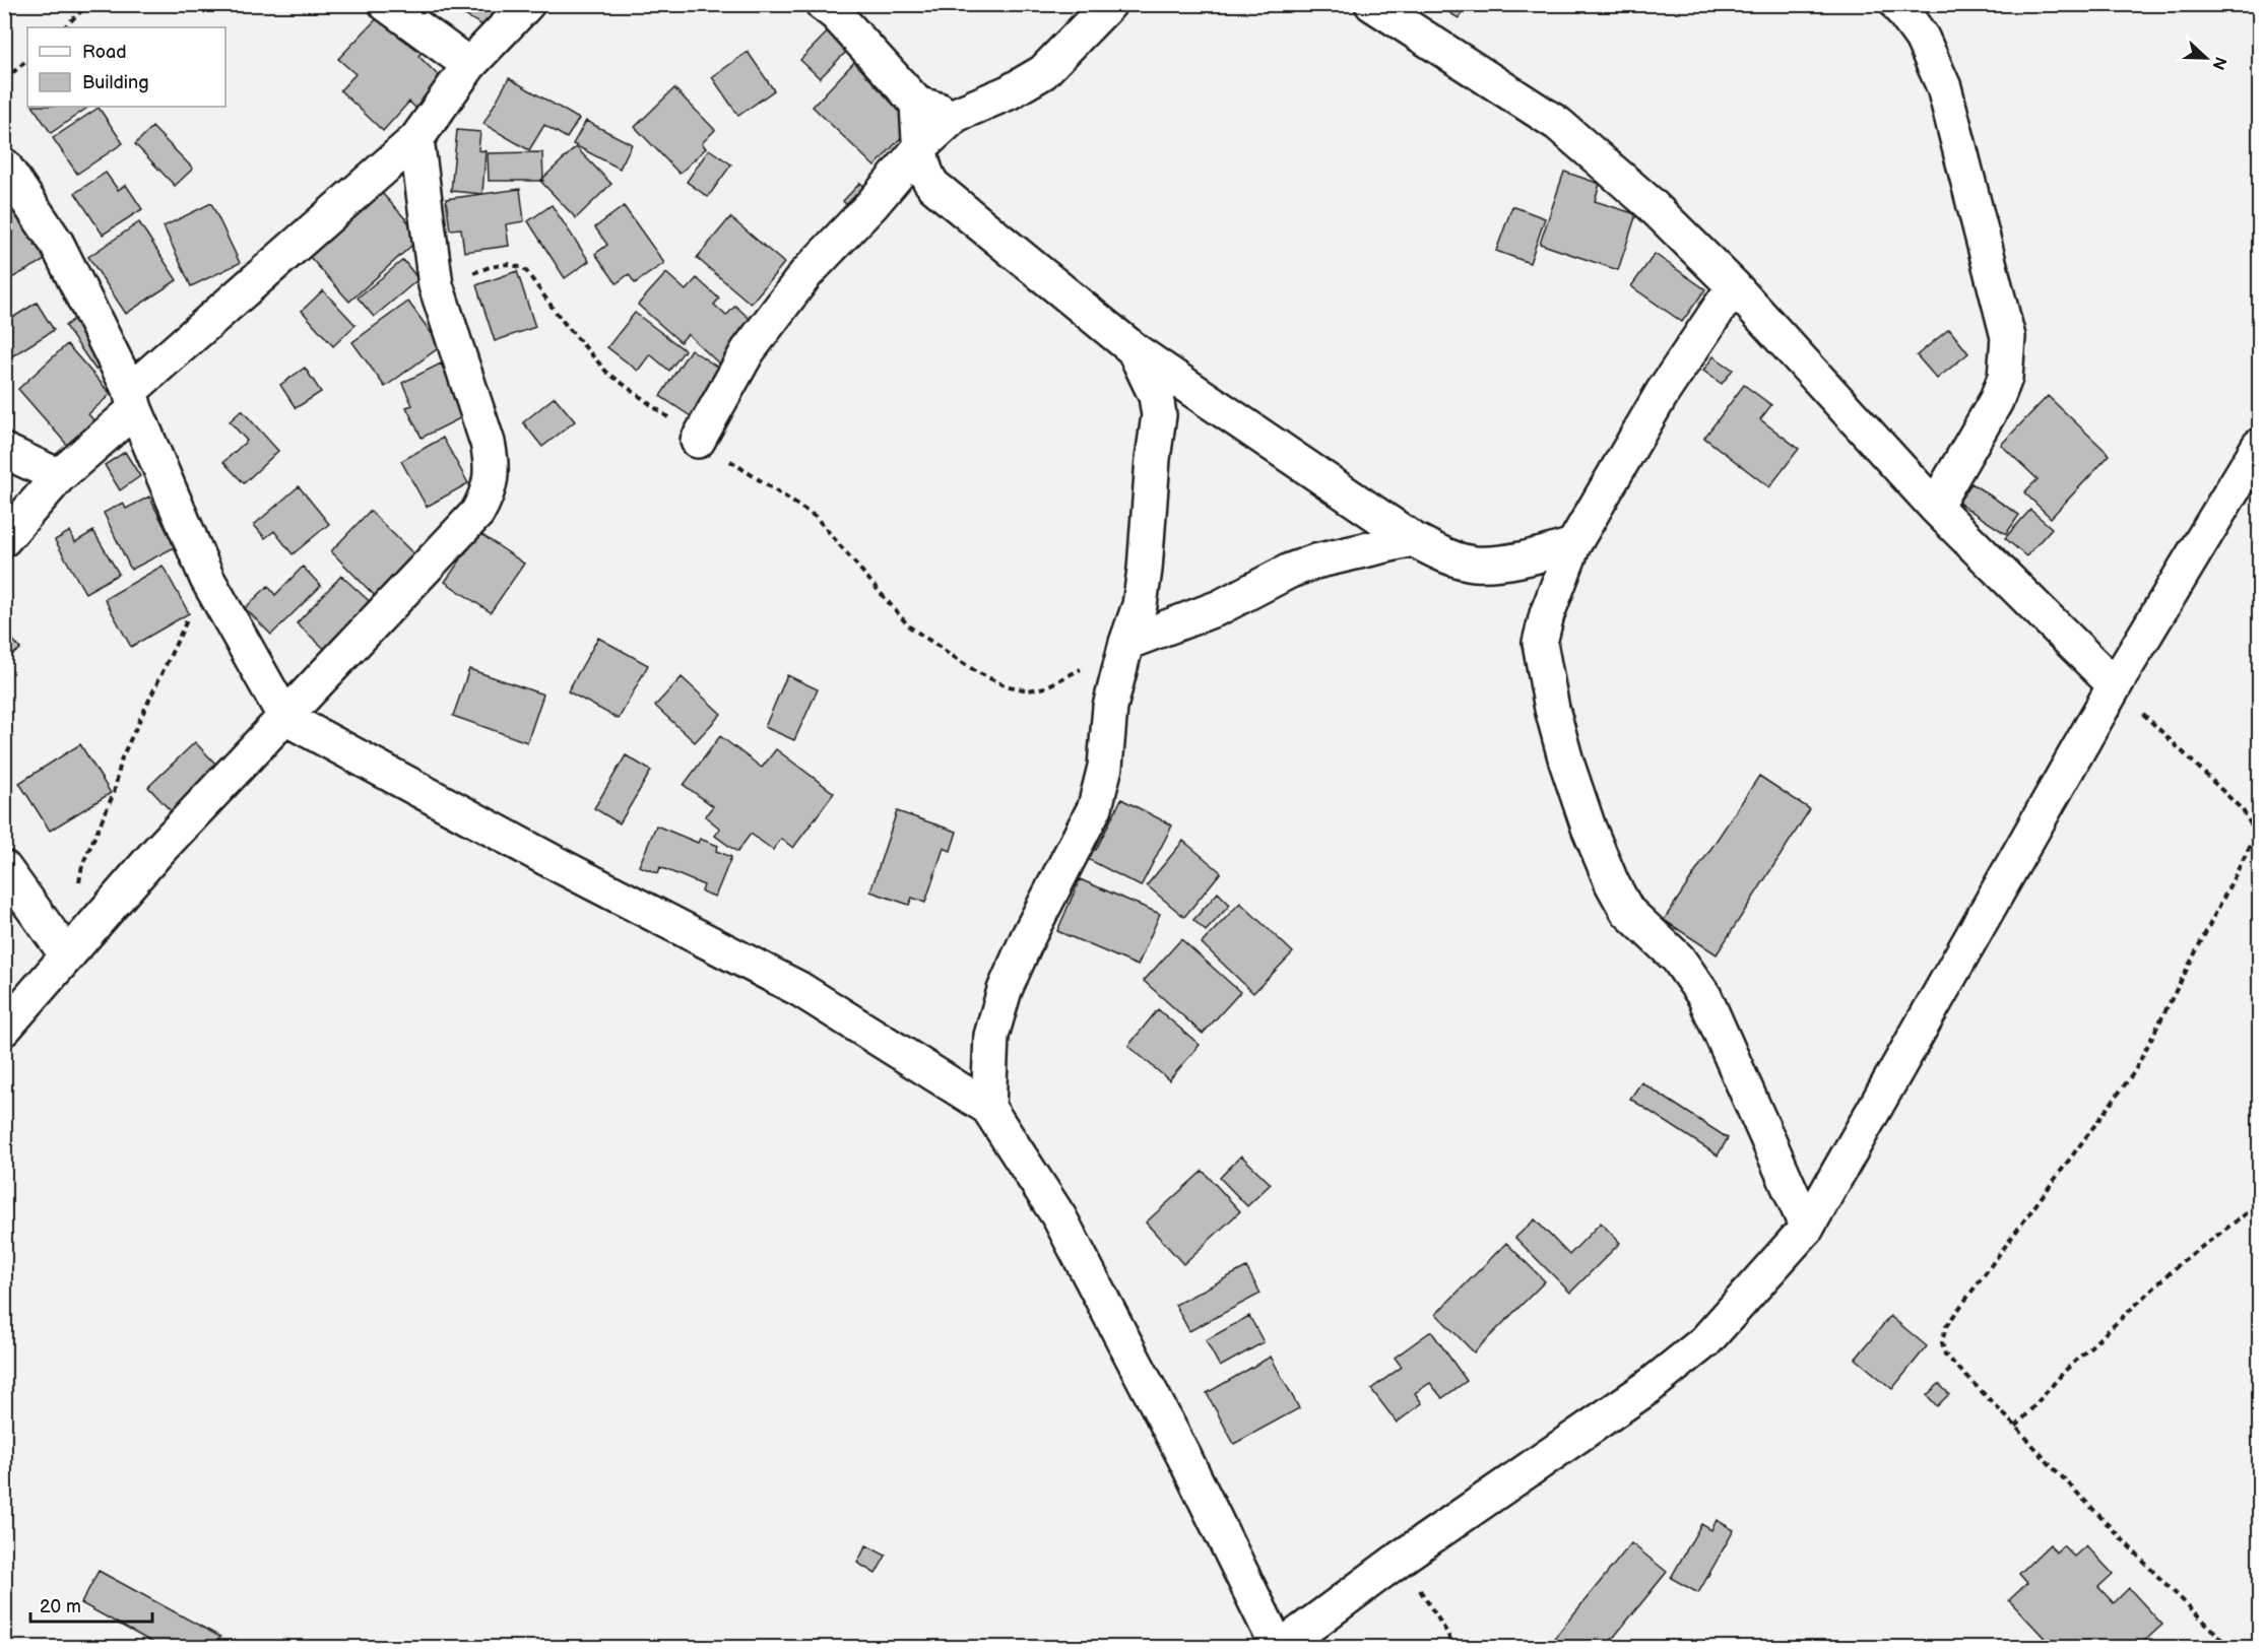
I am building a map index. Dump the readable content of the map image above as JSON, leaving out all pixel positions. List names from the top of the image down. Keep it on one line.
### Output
{"legend":["Road","Building"],"scale_bar":"20 m","north":"right"}
